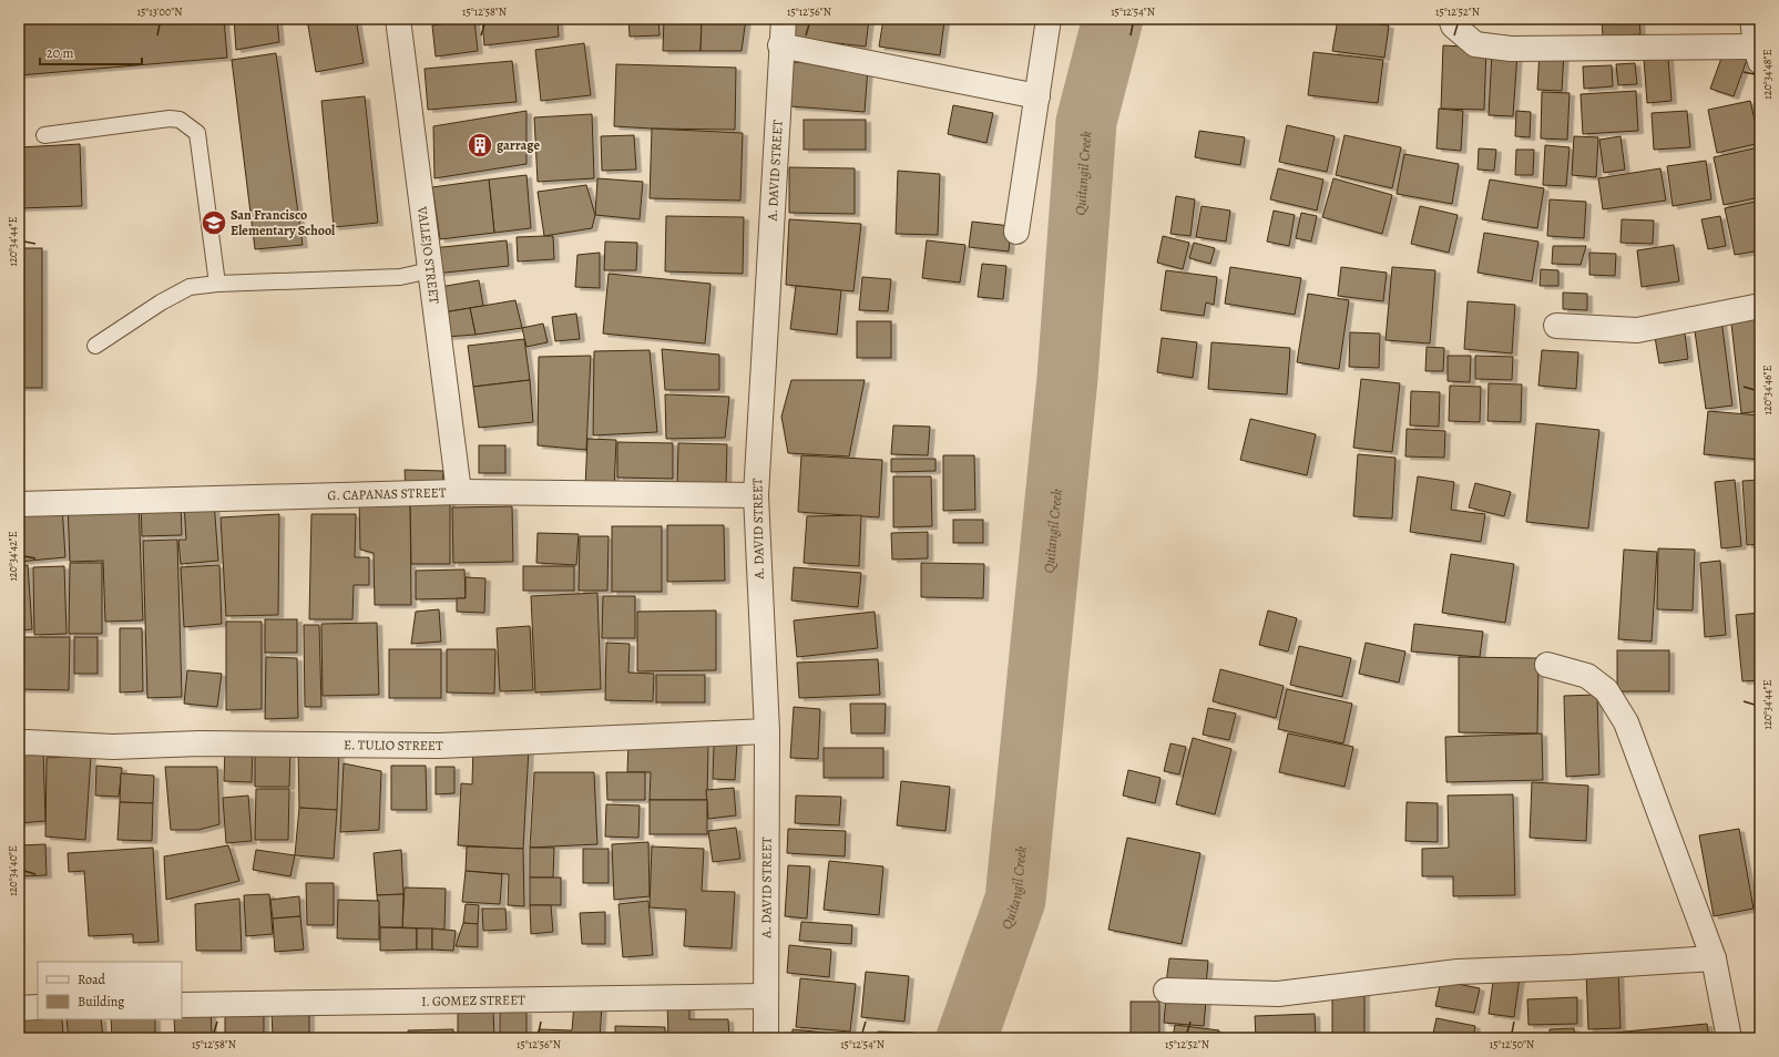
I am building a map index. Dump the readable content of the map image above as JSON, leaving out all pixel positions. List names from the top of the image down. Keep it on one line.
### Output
{"streets":{"street":["A. DAVID STREET","VALLEJO STREET","G. CAPANAS STREET","E. TULIO STREET","I. GOMEZ STREET"]},"crossings":[["A. DAVID STREET","G. CAPANAS STREET"],["A. DAVID STREET","E. TULIO STREET"],["A. DAVID STREET","I. GOMEZ STREET"],["VALLEJO STREET","G. CAPANAS STREET"]],"water":["Quitangil Creek"],"places":{"building":["garrage"],"school or university":["San Francisco Elementary School"]},"legend":["Road","Building"],"scale_bar":"20 m","coordinates":["15°13'00\"N","15°12'58\"N","15°12'56\"N","15°12'54\"N","15°12'52\"N","120°34'48\"E","120°34'44\"E","120°34'46\"E","120°34'42\"E","120°34'40\"E","15°12'50\"N"]}
